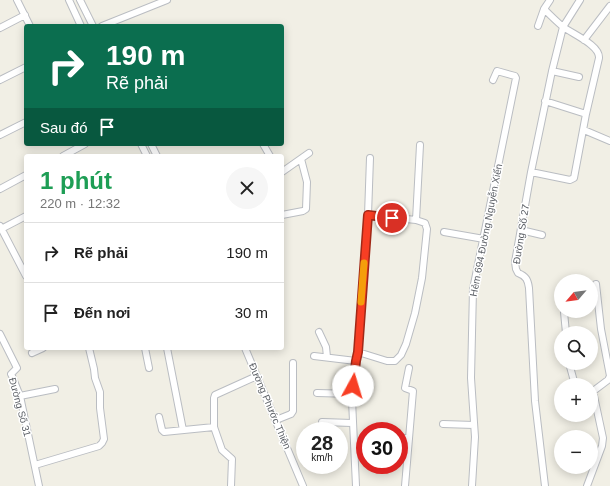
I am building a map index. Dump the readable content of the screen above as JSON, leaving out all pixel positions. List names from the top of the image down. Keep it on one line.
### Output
{"streets":{"street":["Hẻm 694 Đường Nguyễn Xiển","Đường Số 27","Đường Phước Thiện","Đường Số 31"]},"north":"bottom left","page":{"turn":["190 m","Rẽ phải"],"then":"Sau đó","heading":["1 phút","220 m · 12:32"],"list":[{"name":"Rẽ phải","value":"190 m"},{"name":"Đến nơi","value":"30 m"}],"map_buttons":["+","−"],"speed":"28 km/h","limit":"30"}}
